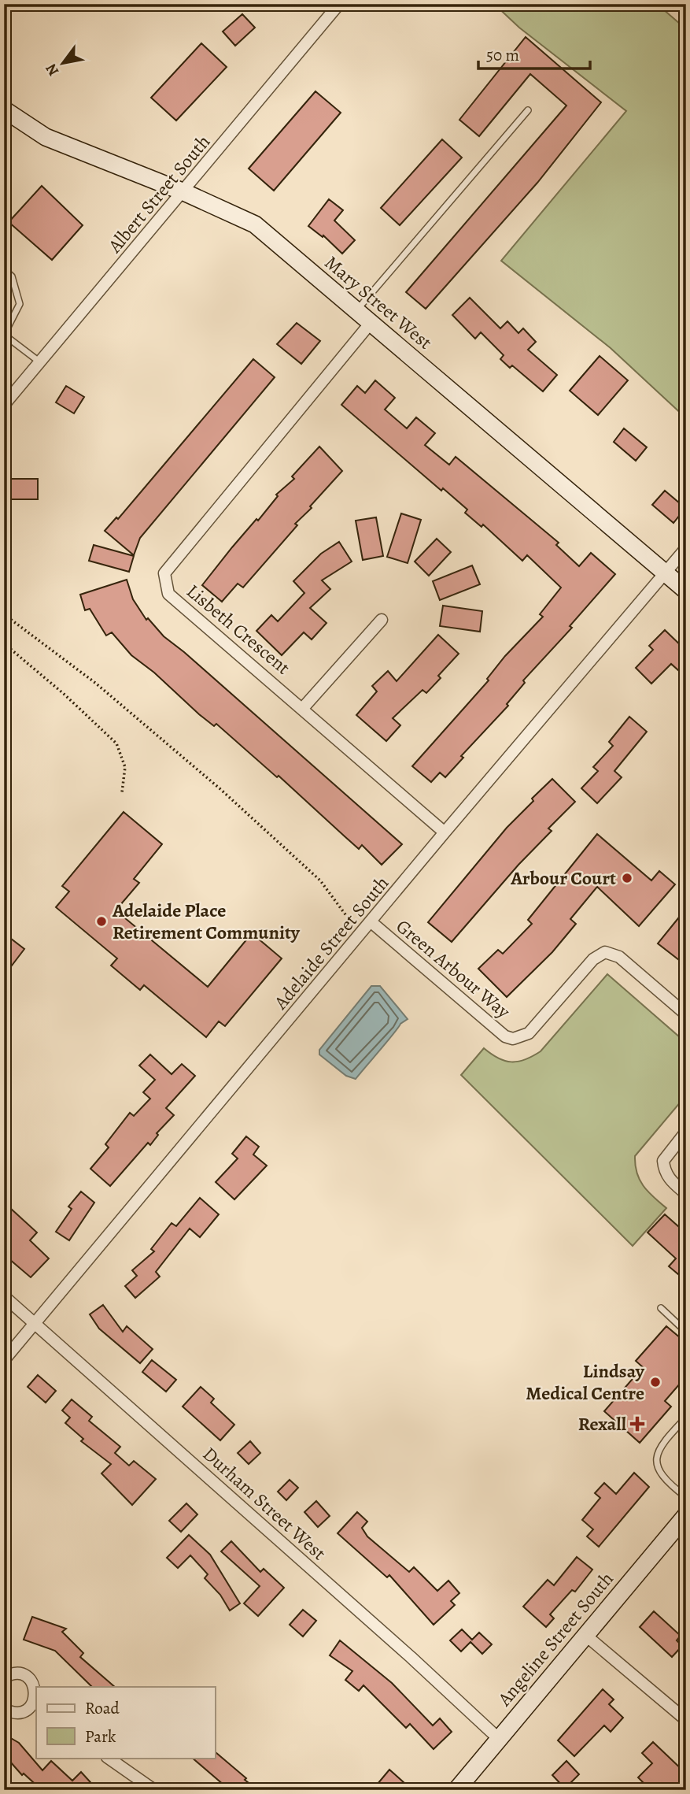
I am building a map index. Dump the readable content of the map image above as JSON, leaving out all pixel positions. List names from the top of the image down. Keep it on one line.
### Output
{"streets":{"street":["Albert Street South","Mary Street West","Lisbeth Crescent","Adelaide Street South","Green Arbour Way","Durham Street West","Angeline Street South"]},"crossings":[["Albert Street South","Mary Street West"],["Mary Street West","Lisbeth Crescent"],["Mary Street West","Adelaide Street South"],["Lisbeth Crescent","Adelaide Street South"],["Adelaide Street South","Green Arbour Way"],["Adelaide Street South","Durham Street West"],["Durham Street West","Angeline Street South"]],"places":{"other":["Arbour Court","Adelaide Place Retirement Community","Lindsay Medical Centre"],"health":["Rexall"]},"legend":["Road","Park"],"scale_bar":"50 m","north":"bottom left"}
